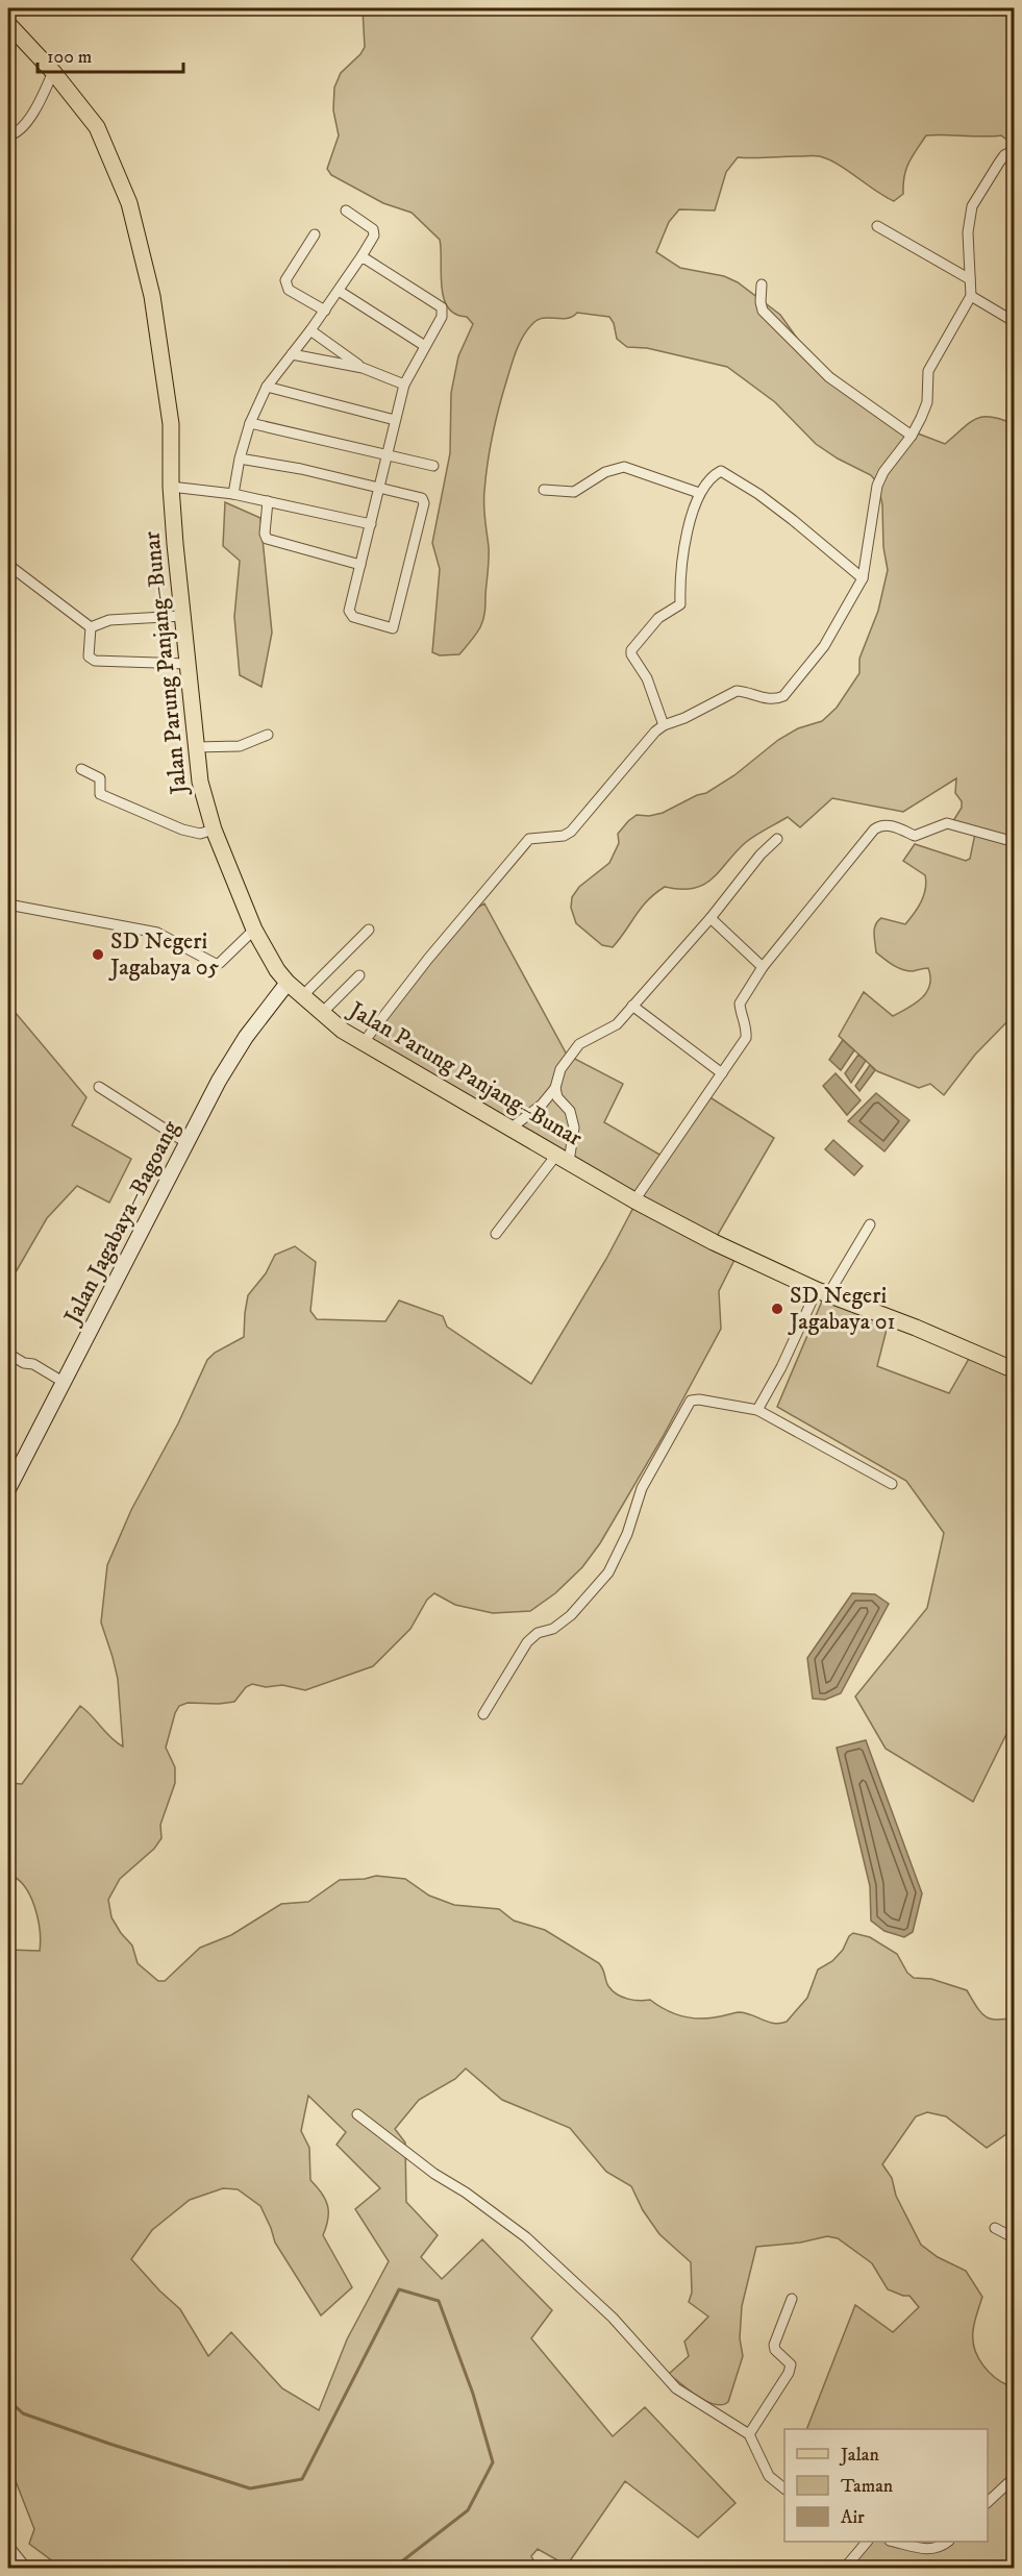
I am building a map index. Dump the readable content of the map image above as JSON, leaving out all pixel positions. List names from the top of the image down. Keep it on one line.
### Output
{"streets":{"main road":["Jalan Parung Panjang–Bunar"],"street":["Jalan Jagabaya–Bagoang"]},"crossings":[["Jalan Parung Panjang–Bunar","Jalan Jagabaya–Bagoang"]],"places":["SD Negeri Jagabaya 05","SD Negeri Jagabaya 01"],"legend":["Jalan","Taman","Air"],"scale_bar":"100 m"}
